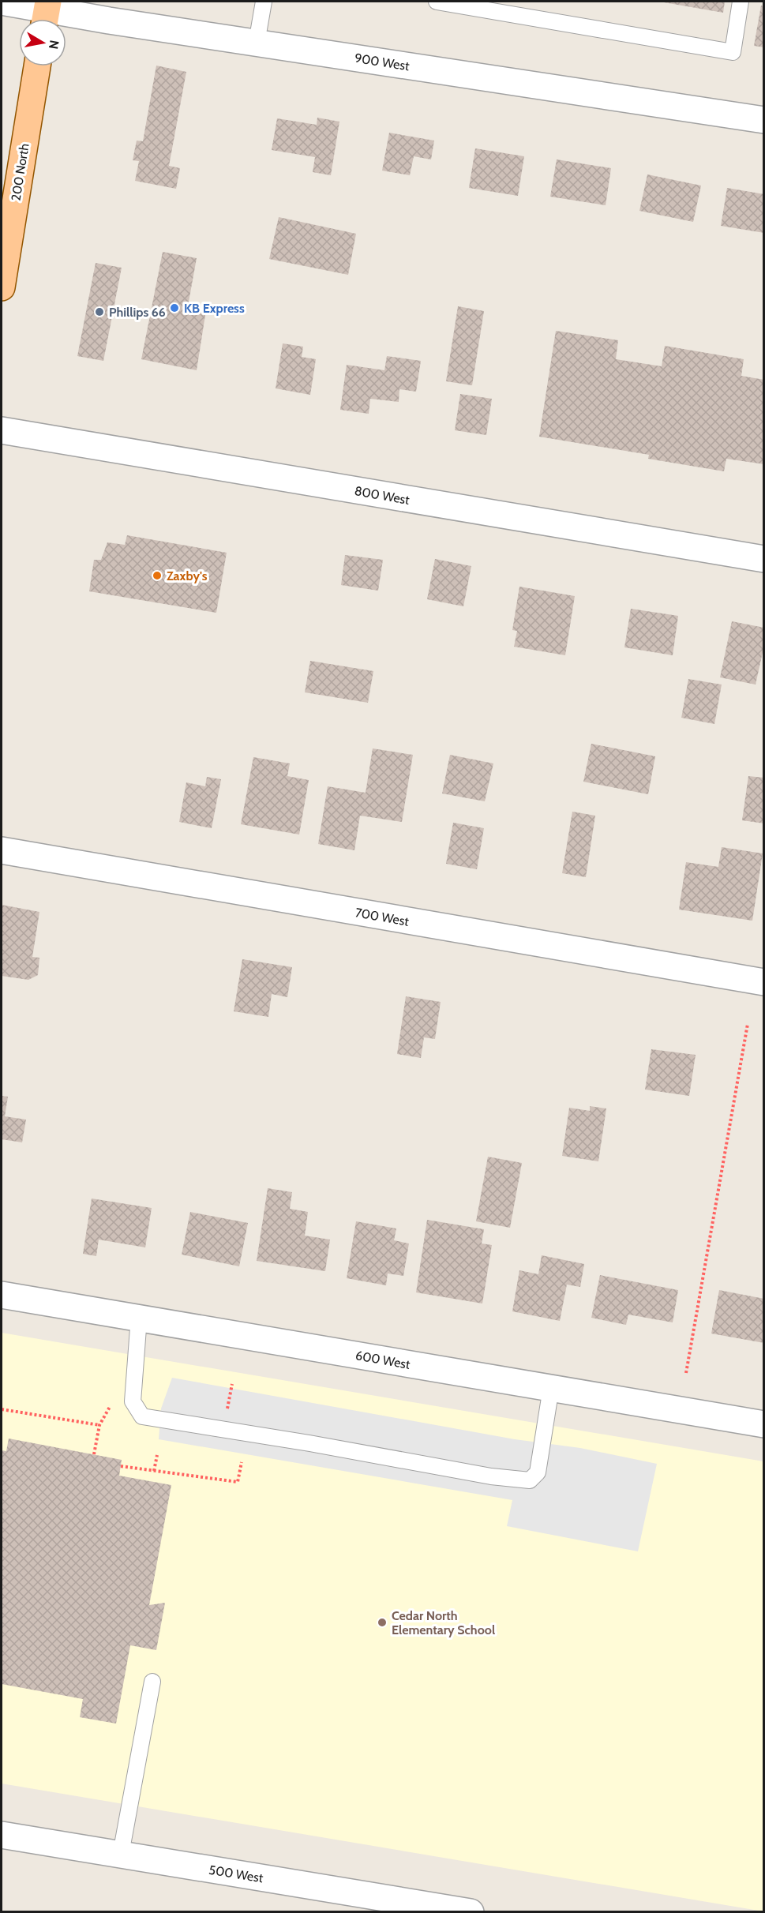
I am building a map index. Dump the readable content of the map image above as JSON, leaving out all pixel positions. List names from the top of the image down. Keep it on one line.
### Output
{"streets":{"main road":["200 North"],"street":["900 West","800 West","700 West","600 West","500 West"]},"places":["KB Express","Phillips 66","Zaxby's","Cedar North Elementary School"],"north":"right"}
